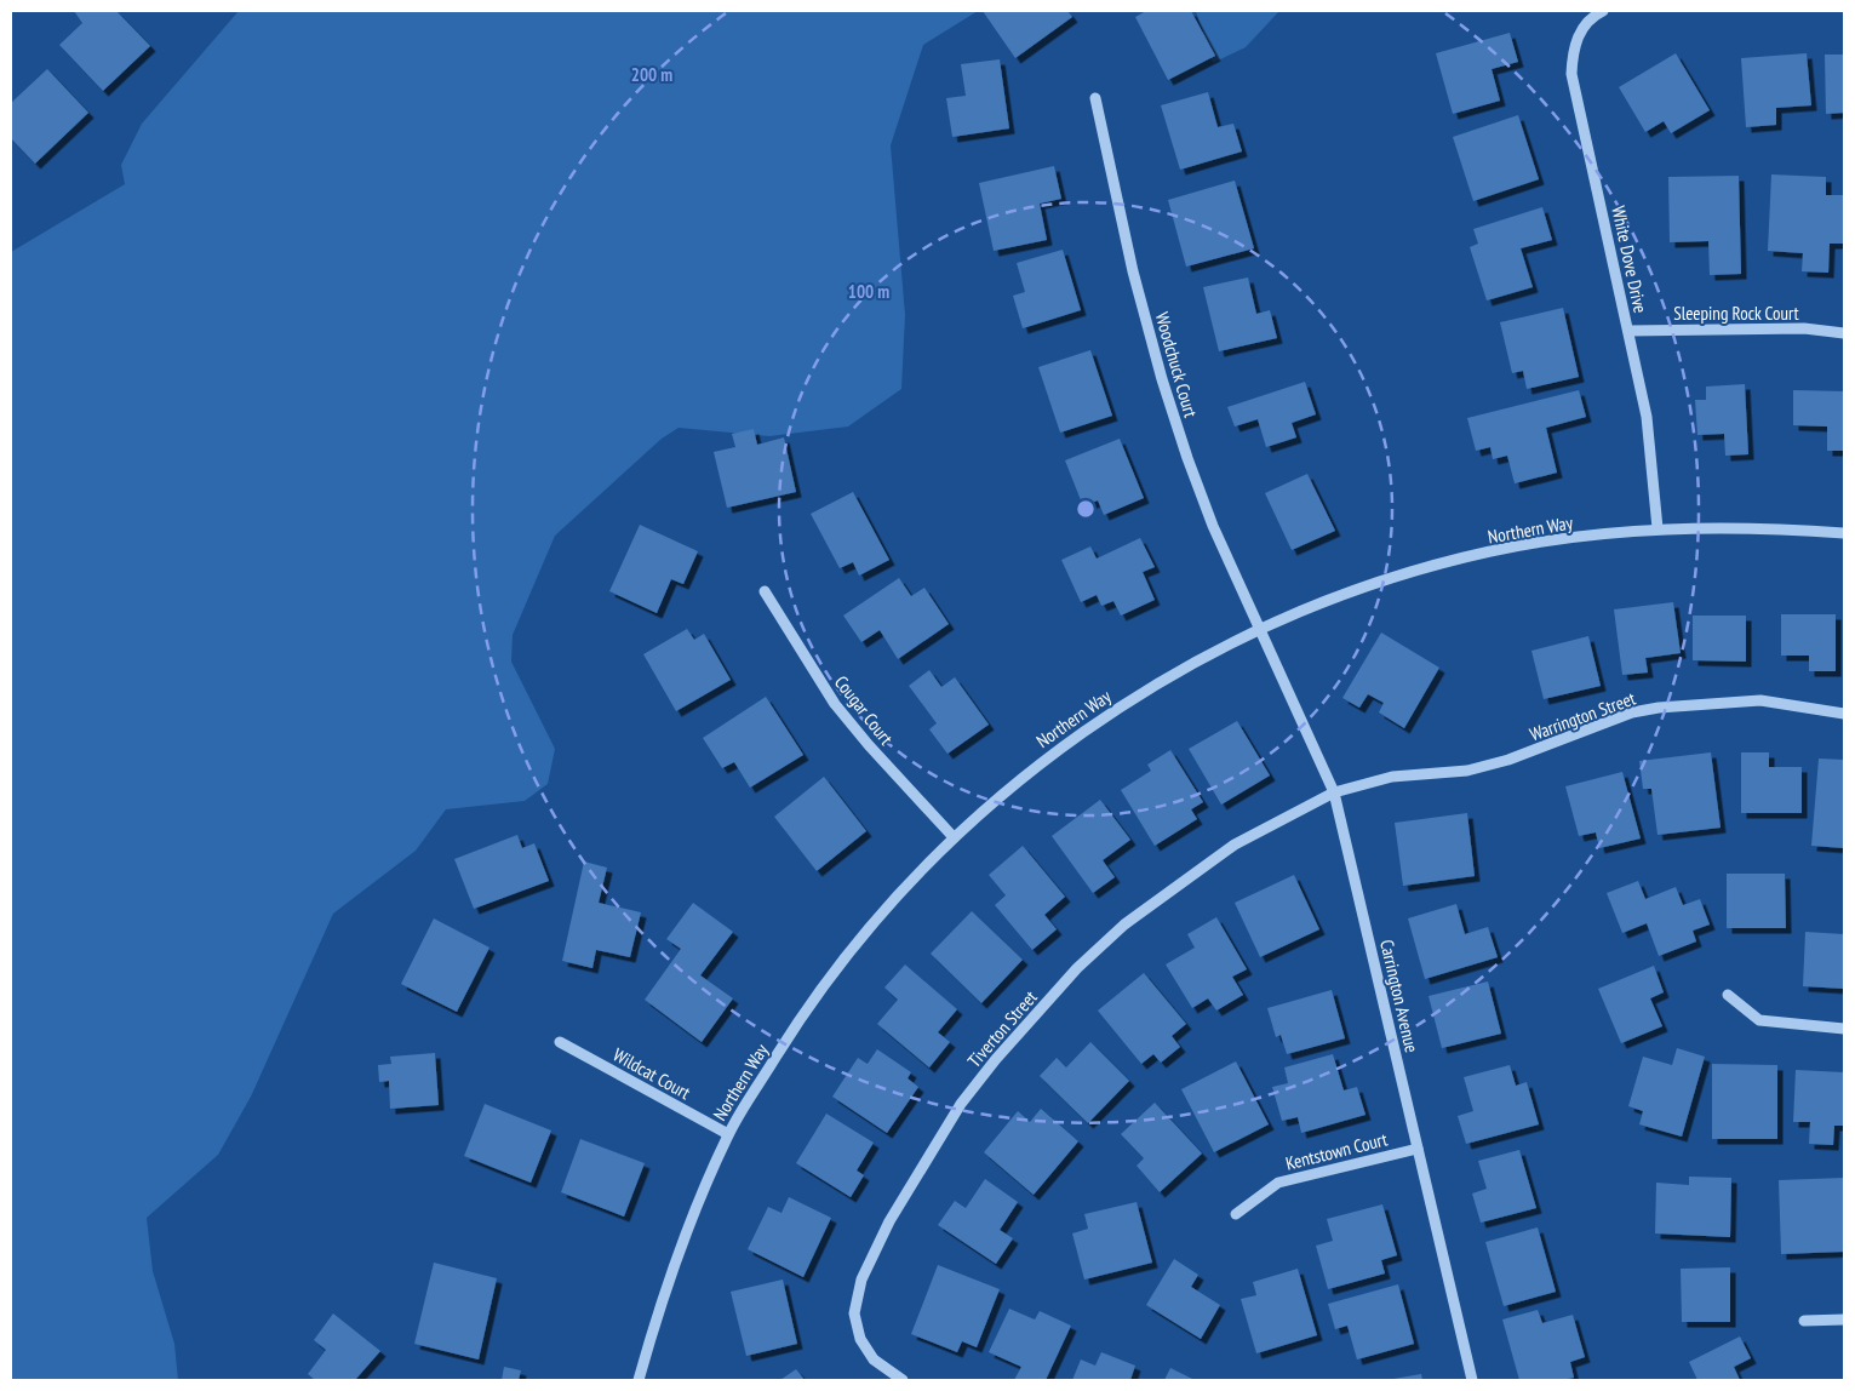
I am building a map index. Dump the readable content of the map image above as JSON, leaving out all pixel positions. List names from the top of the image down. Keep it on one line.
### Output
{"streets":{"street":["White Dove Drive","Sleeping Rock Court","Woodchuck Court","Northern Way","Cougar Court","Warrington Street","Carrington Avenue","Tiverton Street","Wildcat Court","Kentstown Court"]},"crossings":[["White Dove Drive","Sleeping Rock Court"],["White Dove Drive","Northern Way"],["Woodchuck Court","Northern Way"],["Woodchuck Court","Carrington Avenue"],["Northern Way","Cougar Court"],["Northern Way","Carrington Avenue"],["Northern Way","Wildcat Court"],["Warrington Street","Carrington Avenue"],["Warrington Street","Tiverton Street"],["Carrington Avenue","Tiverton Street"],["Carrington Avenue","Kentstown Court"]],"rings":["200 m","100 m"]}
